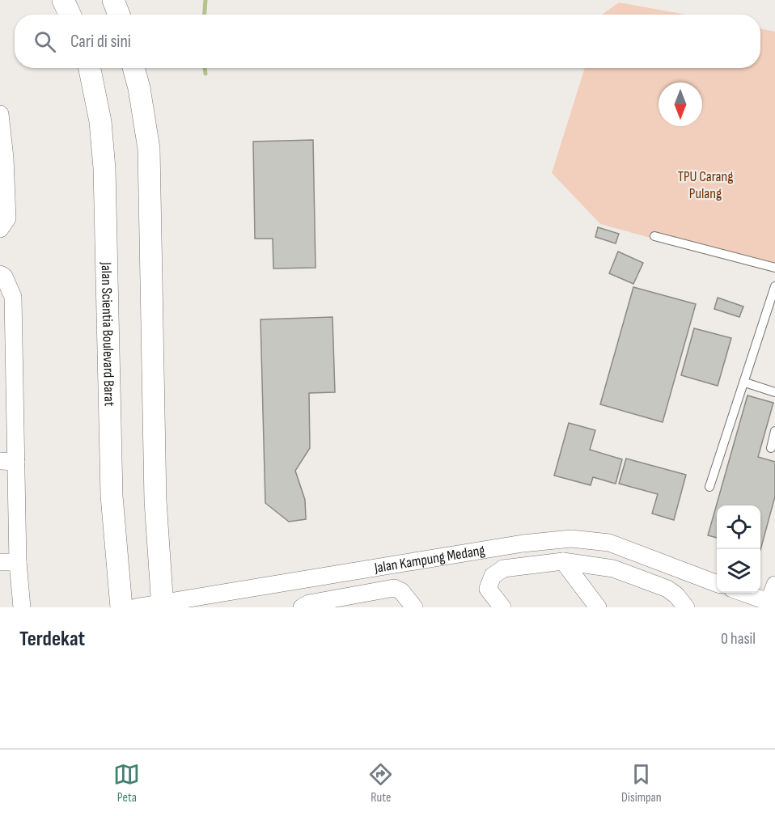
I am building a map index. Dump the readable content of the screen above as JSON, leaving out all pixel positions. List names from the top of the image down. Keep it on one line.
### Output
{"streets":{"street":["Jalan Scientia Boulevard Barat","Jalan Kampung Medang"]},"parks":["TPU Carang Pulang"],"north":"bottom","page":{"search":"Cari di sini","heading":["Terdekat","0 hasil"],"nav":["Peta","Rute","Disimpan"]}}
